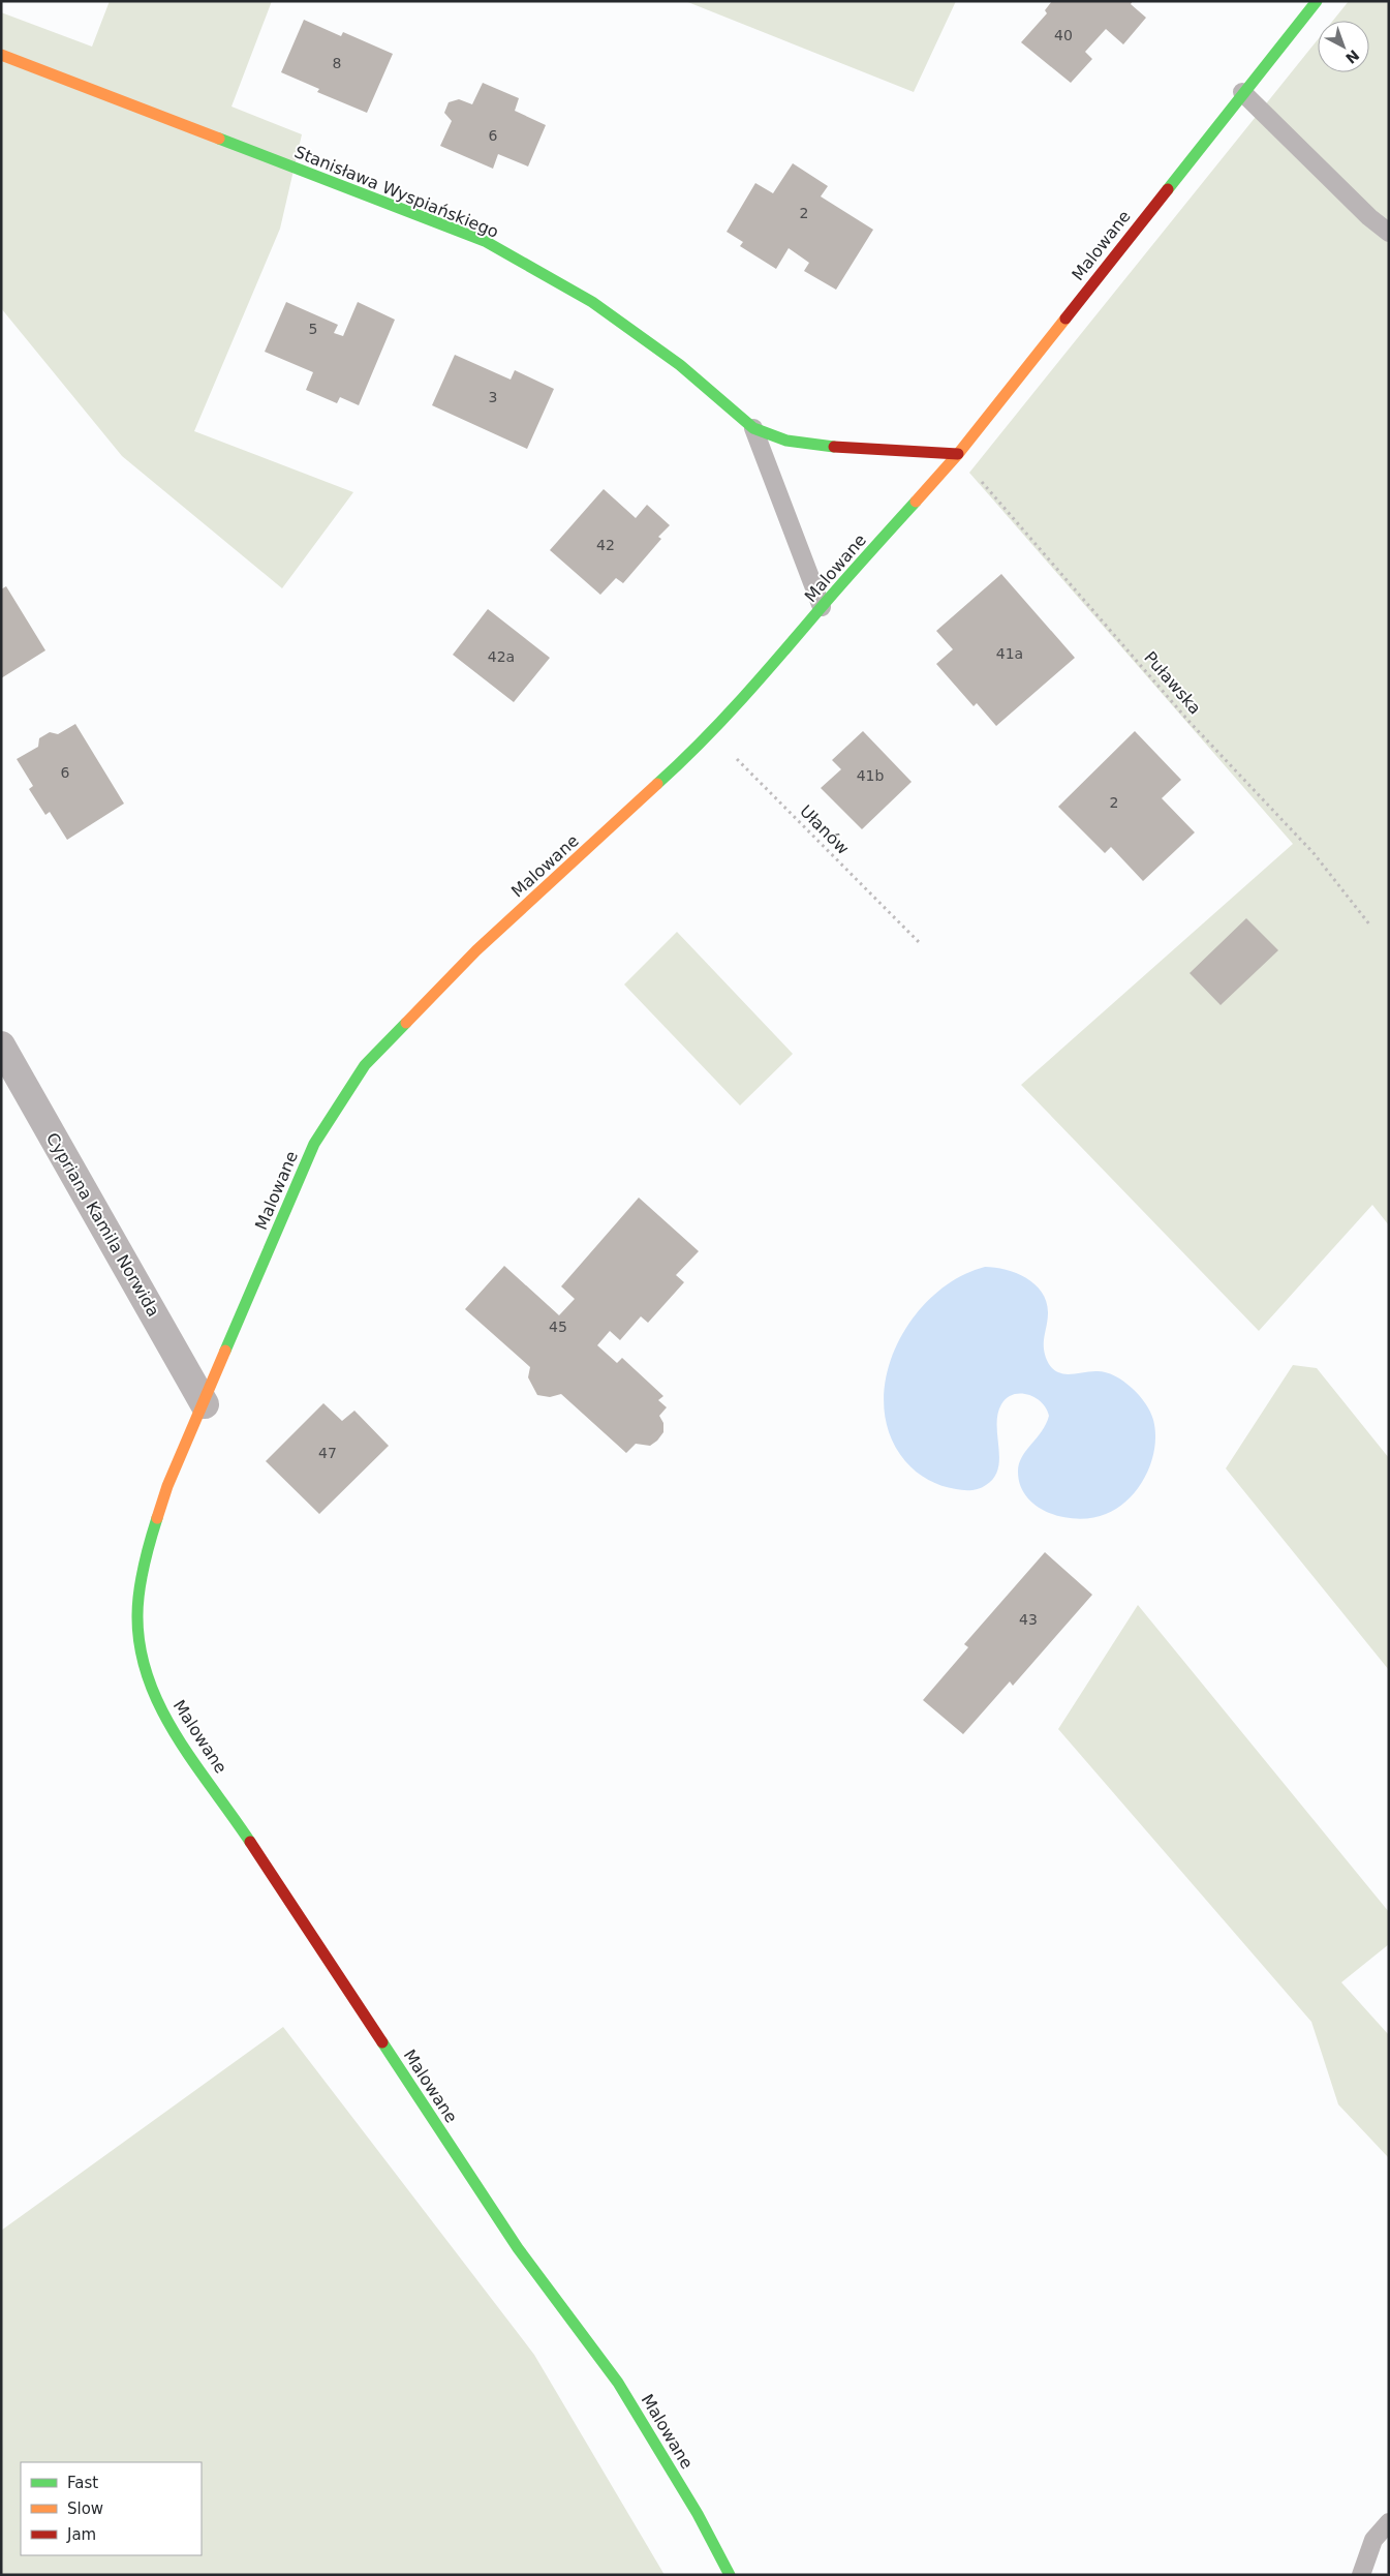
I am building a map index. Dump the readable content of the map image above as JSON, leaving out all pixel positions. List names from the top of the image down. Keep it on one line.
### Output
{"streets":{"street":["Stanisława Wyspiańskiego","Malowane","Cypriana Kamila Norwida"],"path":["Puławska","Ułanów"]},"crossings":[["Stanisława Wyspiańskiego","Malowane"],["Stanisława Wyspiańskiego","Puławska"],["Malowane","Puławska"],["Malowane","Ułanów"],["Malowane","Cypriana Kamila Norwida"]],"house_numbers":["40","8","6","2","5","3","42","41a","42a","6","41b","2","45","47","43"],"legend":["Fast","Slow","Jam"],"north":"bottom right"}
